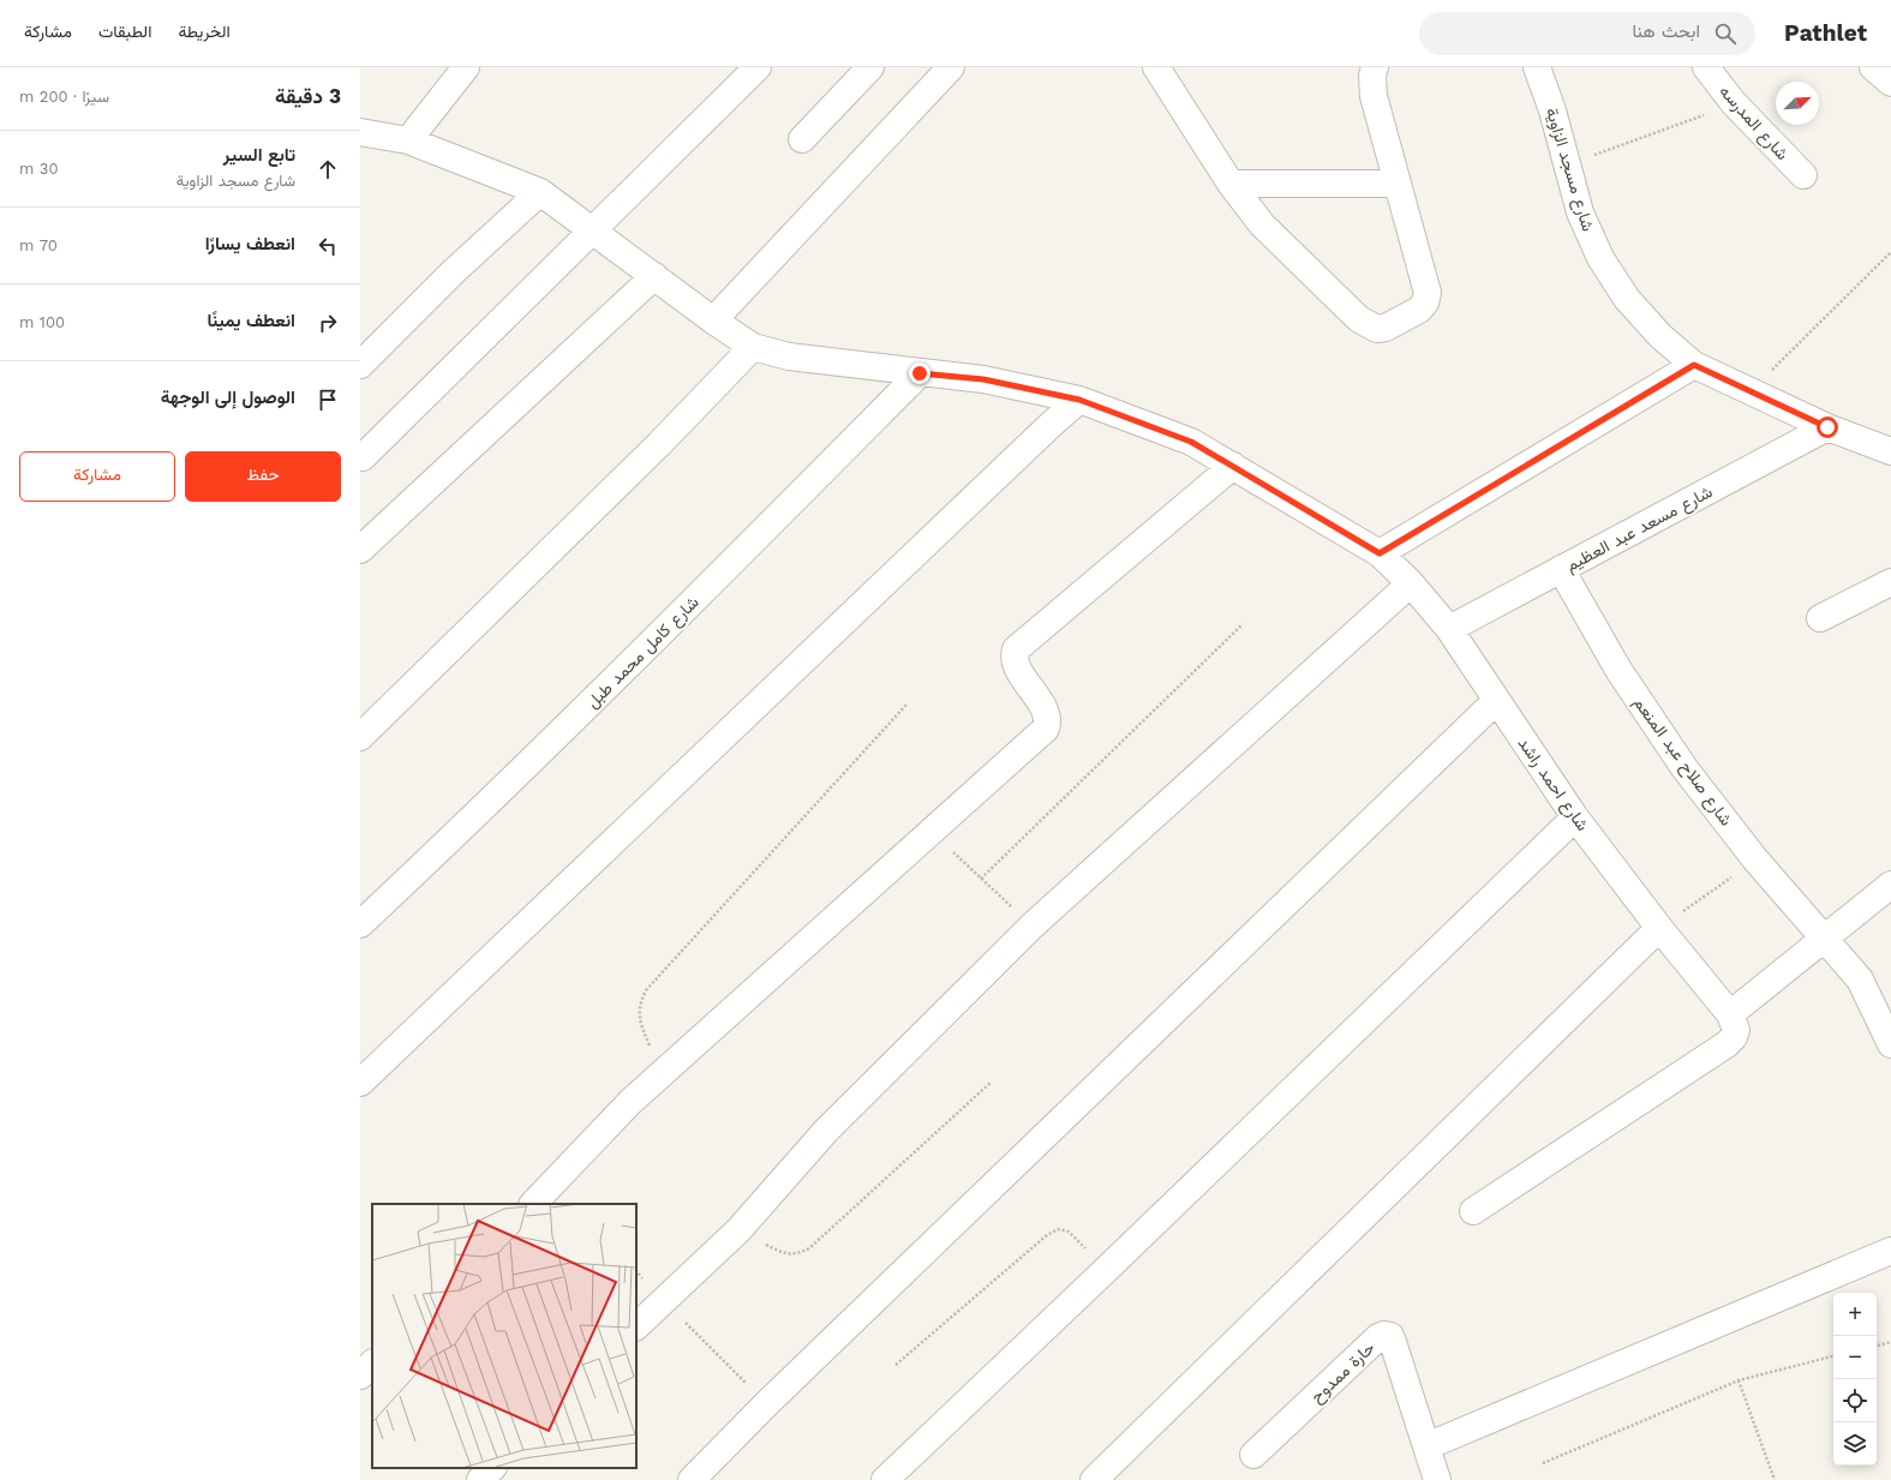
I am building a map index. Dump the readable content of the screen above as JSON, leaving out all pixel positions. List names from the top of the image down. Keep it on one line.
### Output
{"streets":{"street":["شارع المدرسه","شارع مسجد الزاوية","شارع مسعد عبد العظيم","شارع كامل محمد طبل","شارع صلاح عبد المنعم","شارع احمد راشد","حارة ممدوح"]},"crossings":[["شارع مسجد الزاوية","شارع مسعد عبد العظيم"],["شارع مسعد عبد العظيم","شارع صلاح عبد المنعم"],["شارع مسعد عبد العظيم","شارع احمد راشد"],["شارع كامل محمد طبل","شارع احمد راشد"]],"north":"top right","page":{"header":"Pathlet","search":"ابحث هنا","nav":["الخريطة","الطبقات","مشاركة"],"heading":["3 دقيقة","سيرًا · 200 m"],"list":[["تابع السير","شارع مسجد الزاوية","30 m"],["انعطف يسارًا","70 m"],["انعطف يمينًا","100 m"],"الوصول إلى الوجهة"],"buttons":["حفظ","مشاركة"],"map_buttons":["+","−"]}}
